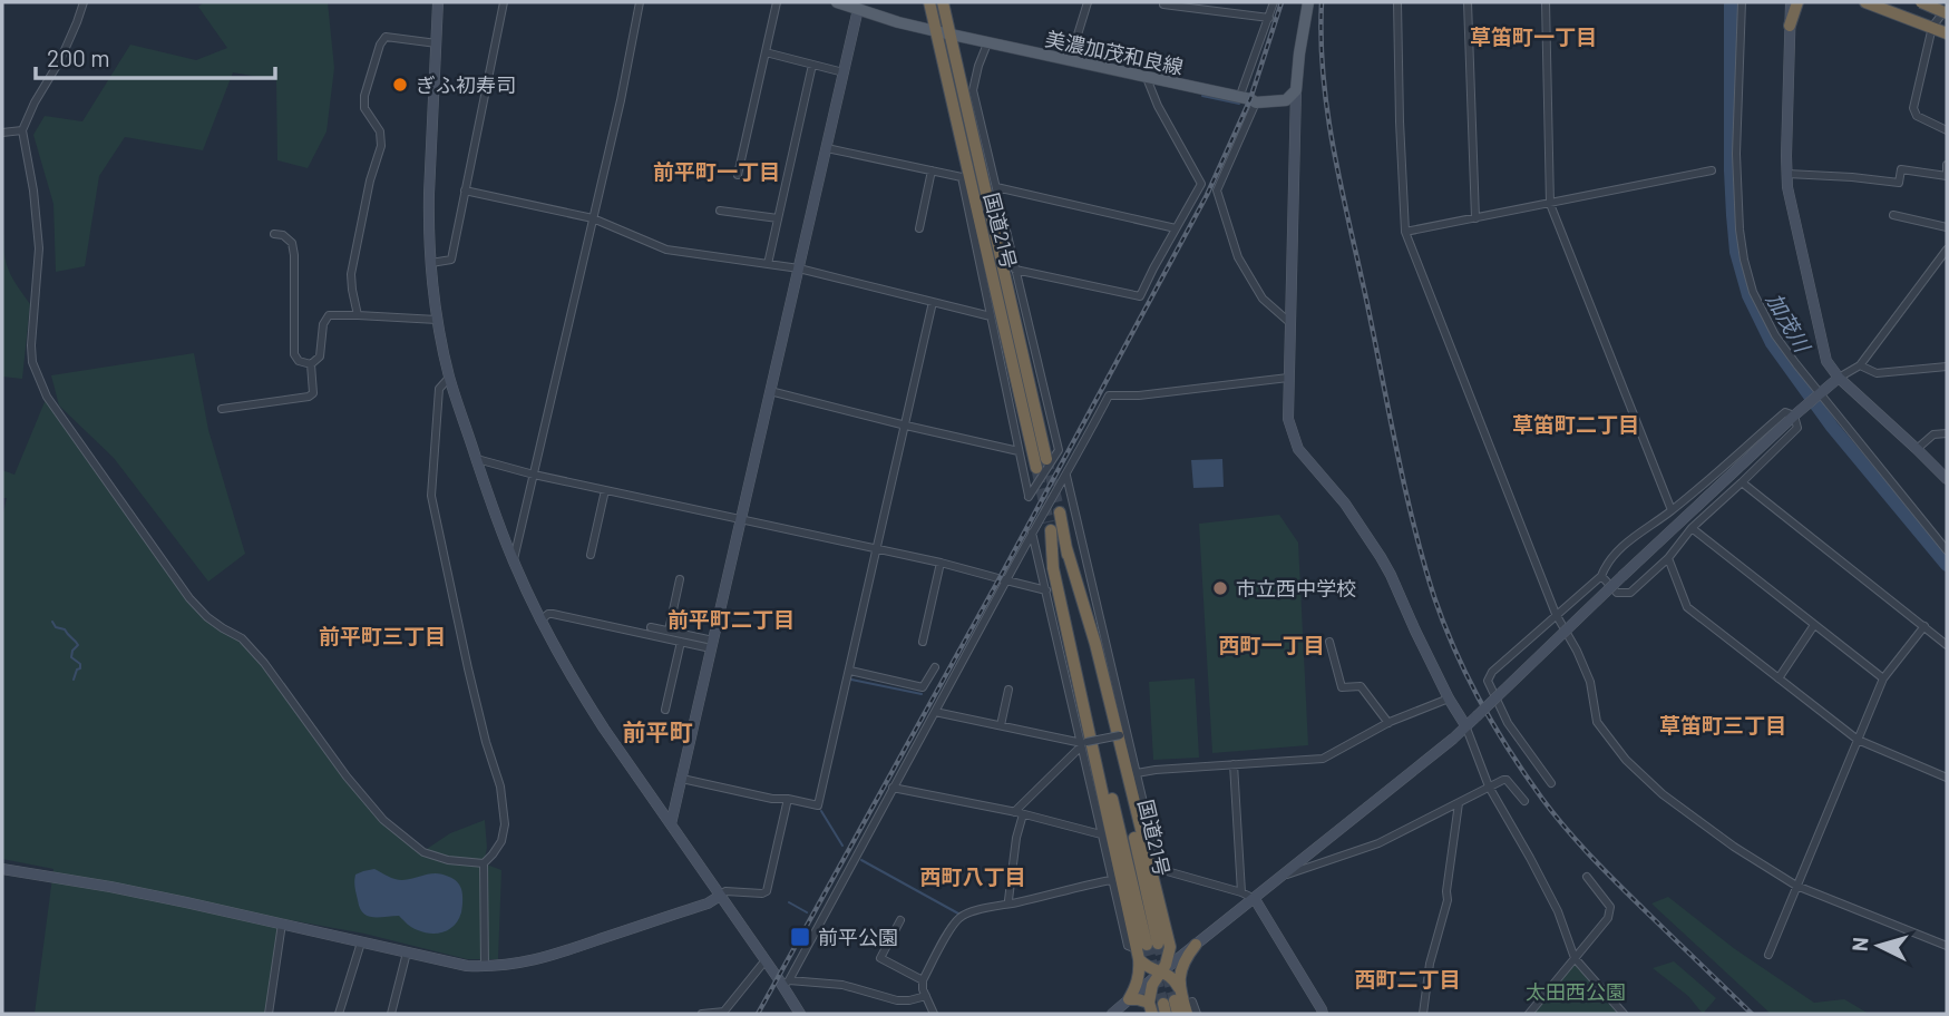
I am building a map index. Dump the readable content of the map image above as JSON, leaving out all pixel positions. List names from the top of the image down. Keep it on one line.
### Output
{"streets":{"highway":["国道21号"],"main road":["美濃加茂和良線"]},"crossings":[["美濃加茂和良線","国道21号"]],"districts":["草笛町一丁目","前平町一丁目","草笛町二丁目","前平町二丁目","前平町三丁目","西町一丁目","草笛町三丁目","前平町","西町八丁目","西町二丁目"],"water":["加茂川"],"parks":["太田西公園"],"places":{"other":["ぎふ初寿司","市立西中学校"],"transit":["前平公園"]},"scale_bar":"200 m","north":"left"}
